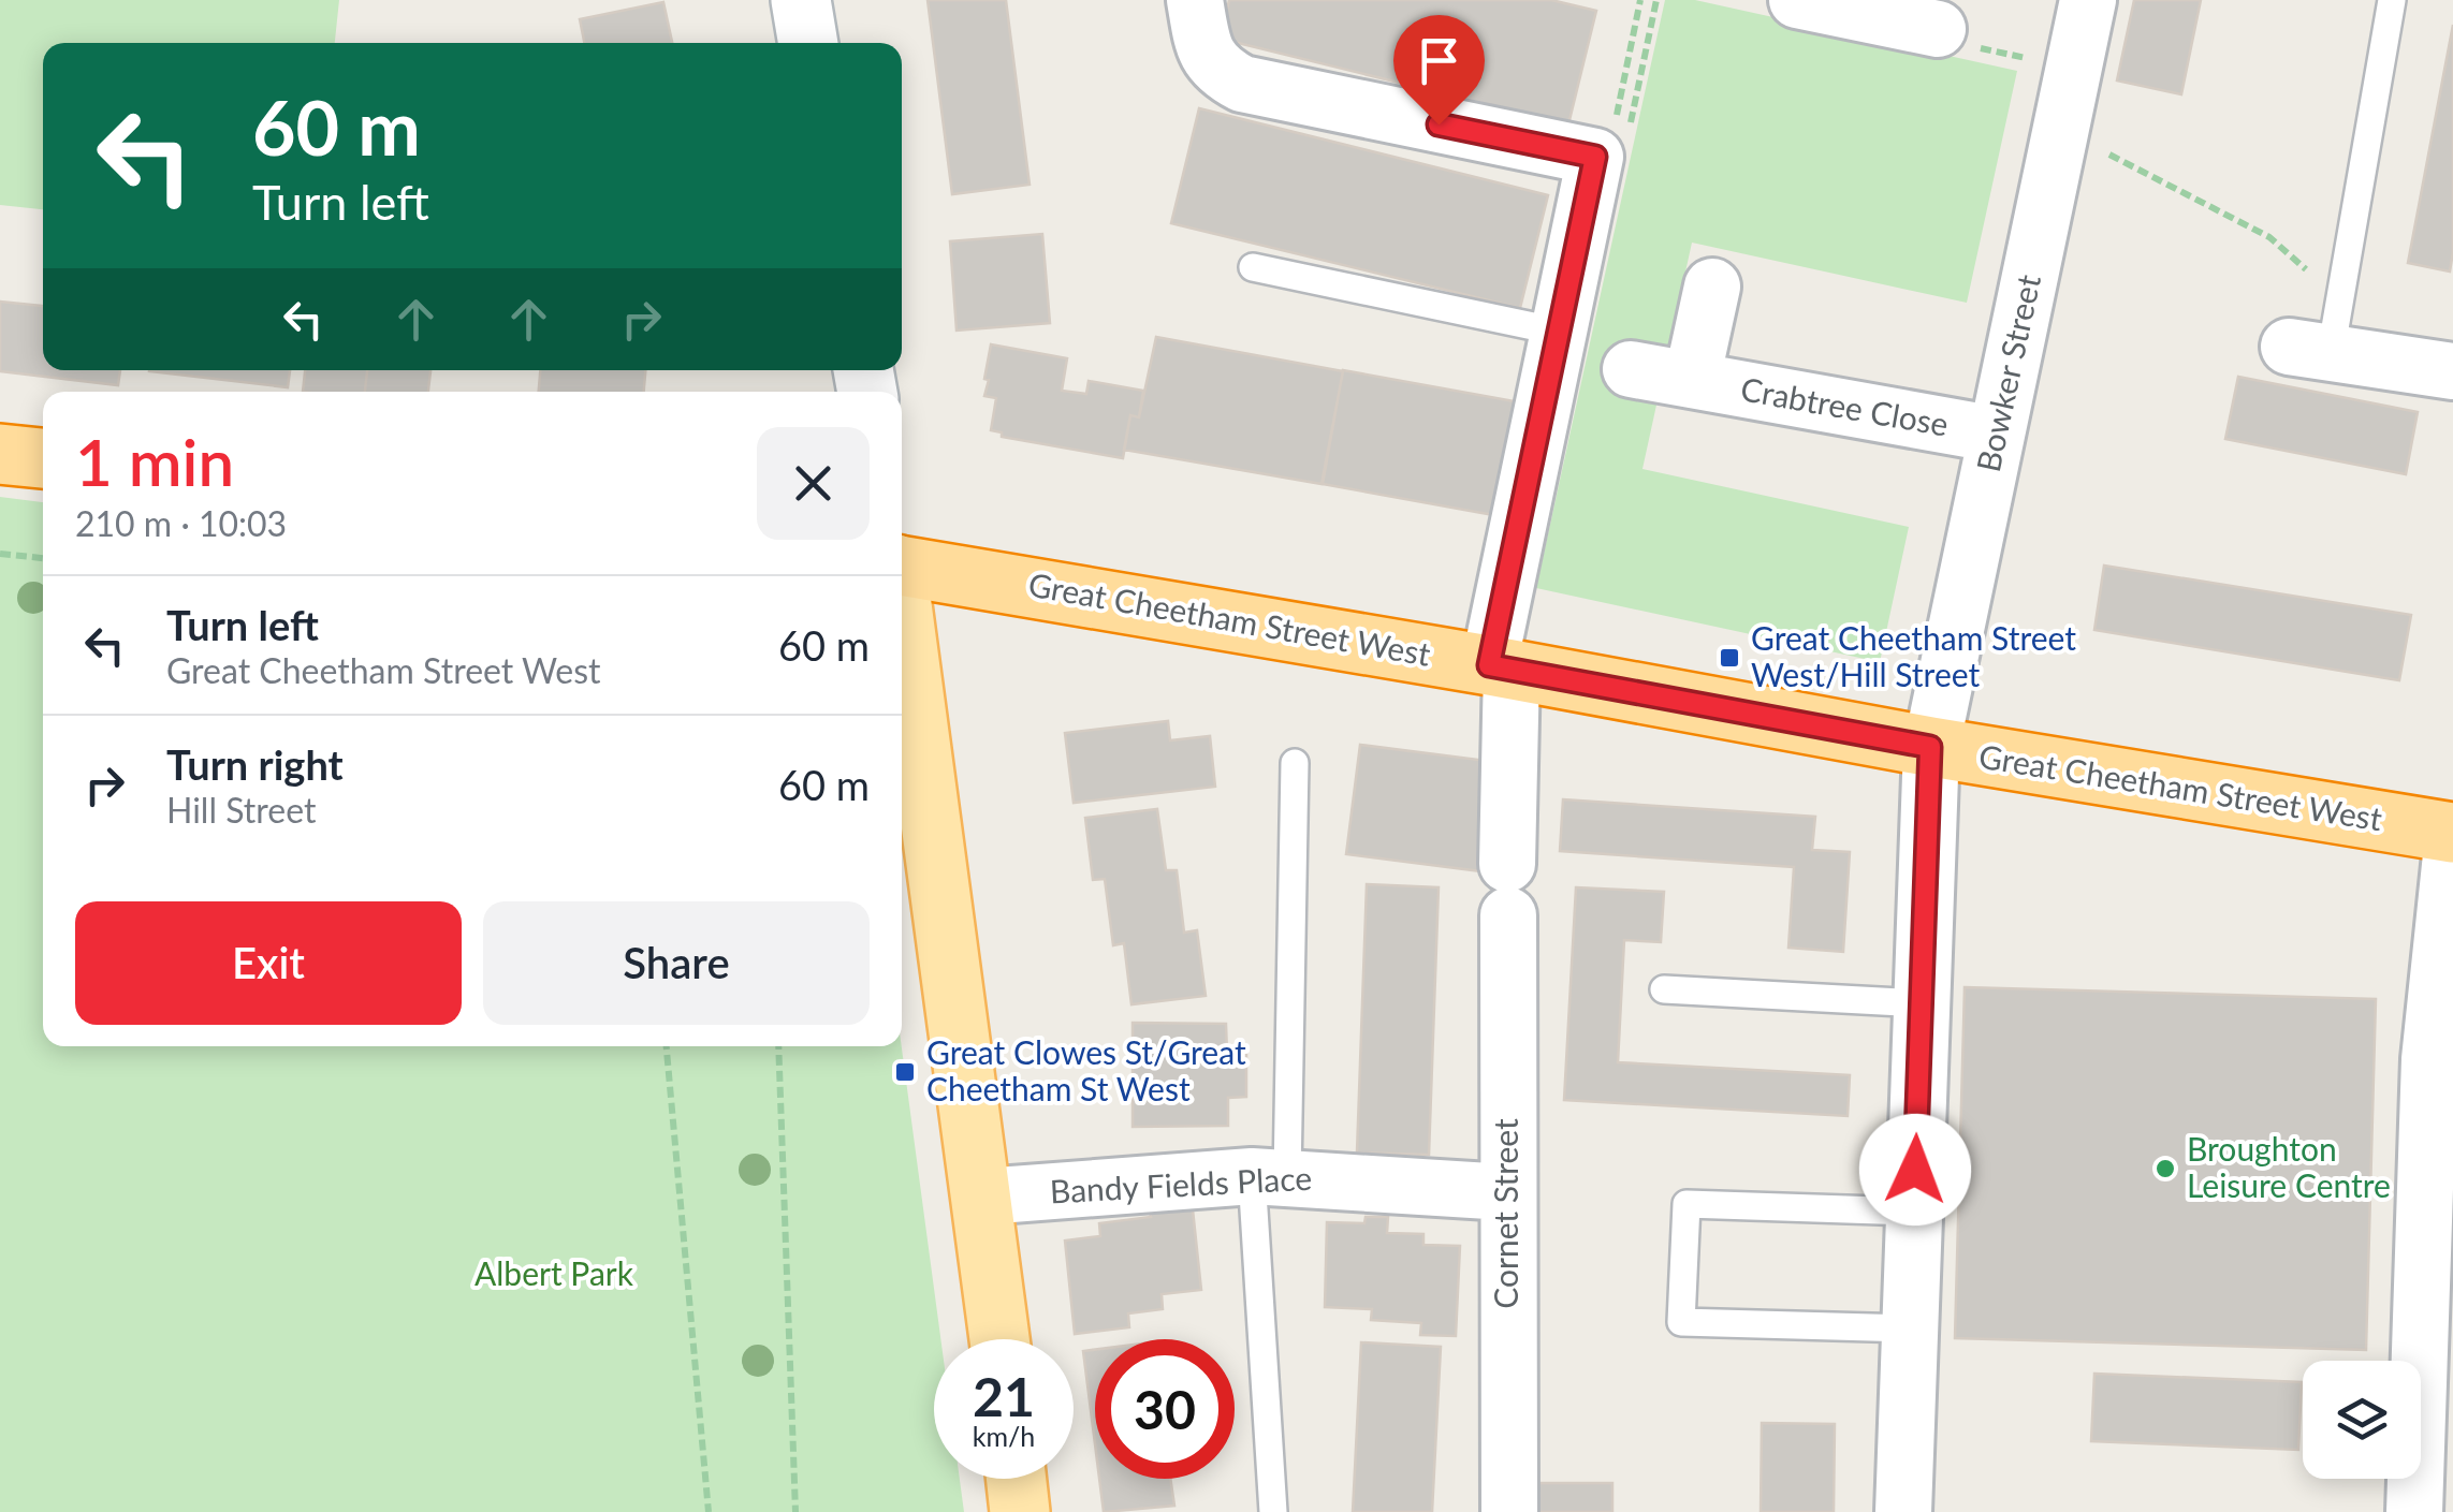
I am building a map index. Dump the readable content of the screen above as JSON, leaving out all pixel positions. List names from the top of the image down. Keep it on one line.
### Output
{"streets":{"highway":["Great Cheetham Street West"],"street":["Bowker Street","Crabtree Close","Bandy Fields Place","Cornet Street"]},"crossings":[["Bowker Street","Crabtree Close"],["Bowker Street","Great Cheetham Street West"],["Great Cheetham Street West","Cornet Street"],["Bandy Fields Place","Cornet Street"]],"parks":["Albert Park"],"places":{"transit":["Great Cheetham Street West/Hill Street","Great Clowes St/Great Cheetham St West"],"other":["Broughton Leisure Centre"]},"page":{"turn":["60 m","Turn left"],"heading":["1 min","210 m · 10:03"],"list":[{"name":"Turn left","note":"Great Cheetham Street West","value":"60 m"},{"name":"Turn right","note":"Hill Street","value":"60 m"}],"buttons":["Exit","Share"],"speed":"21 km/h","limit":"30"}}
